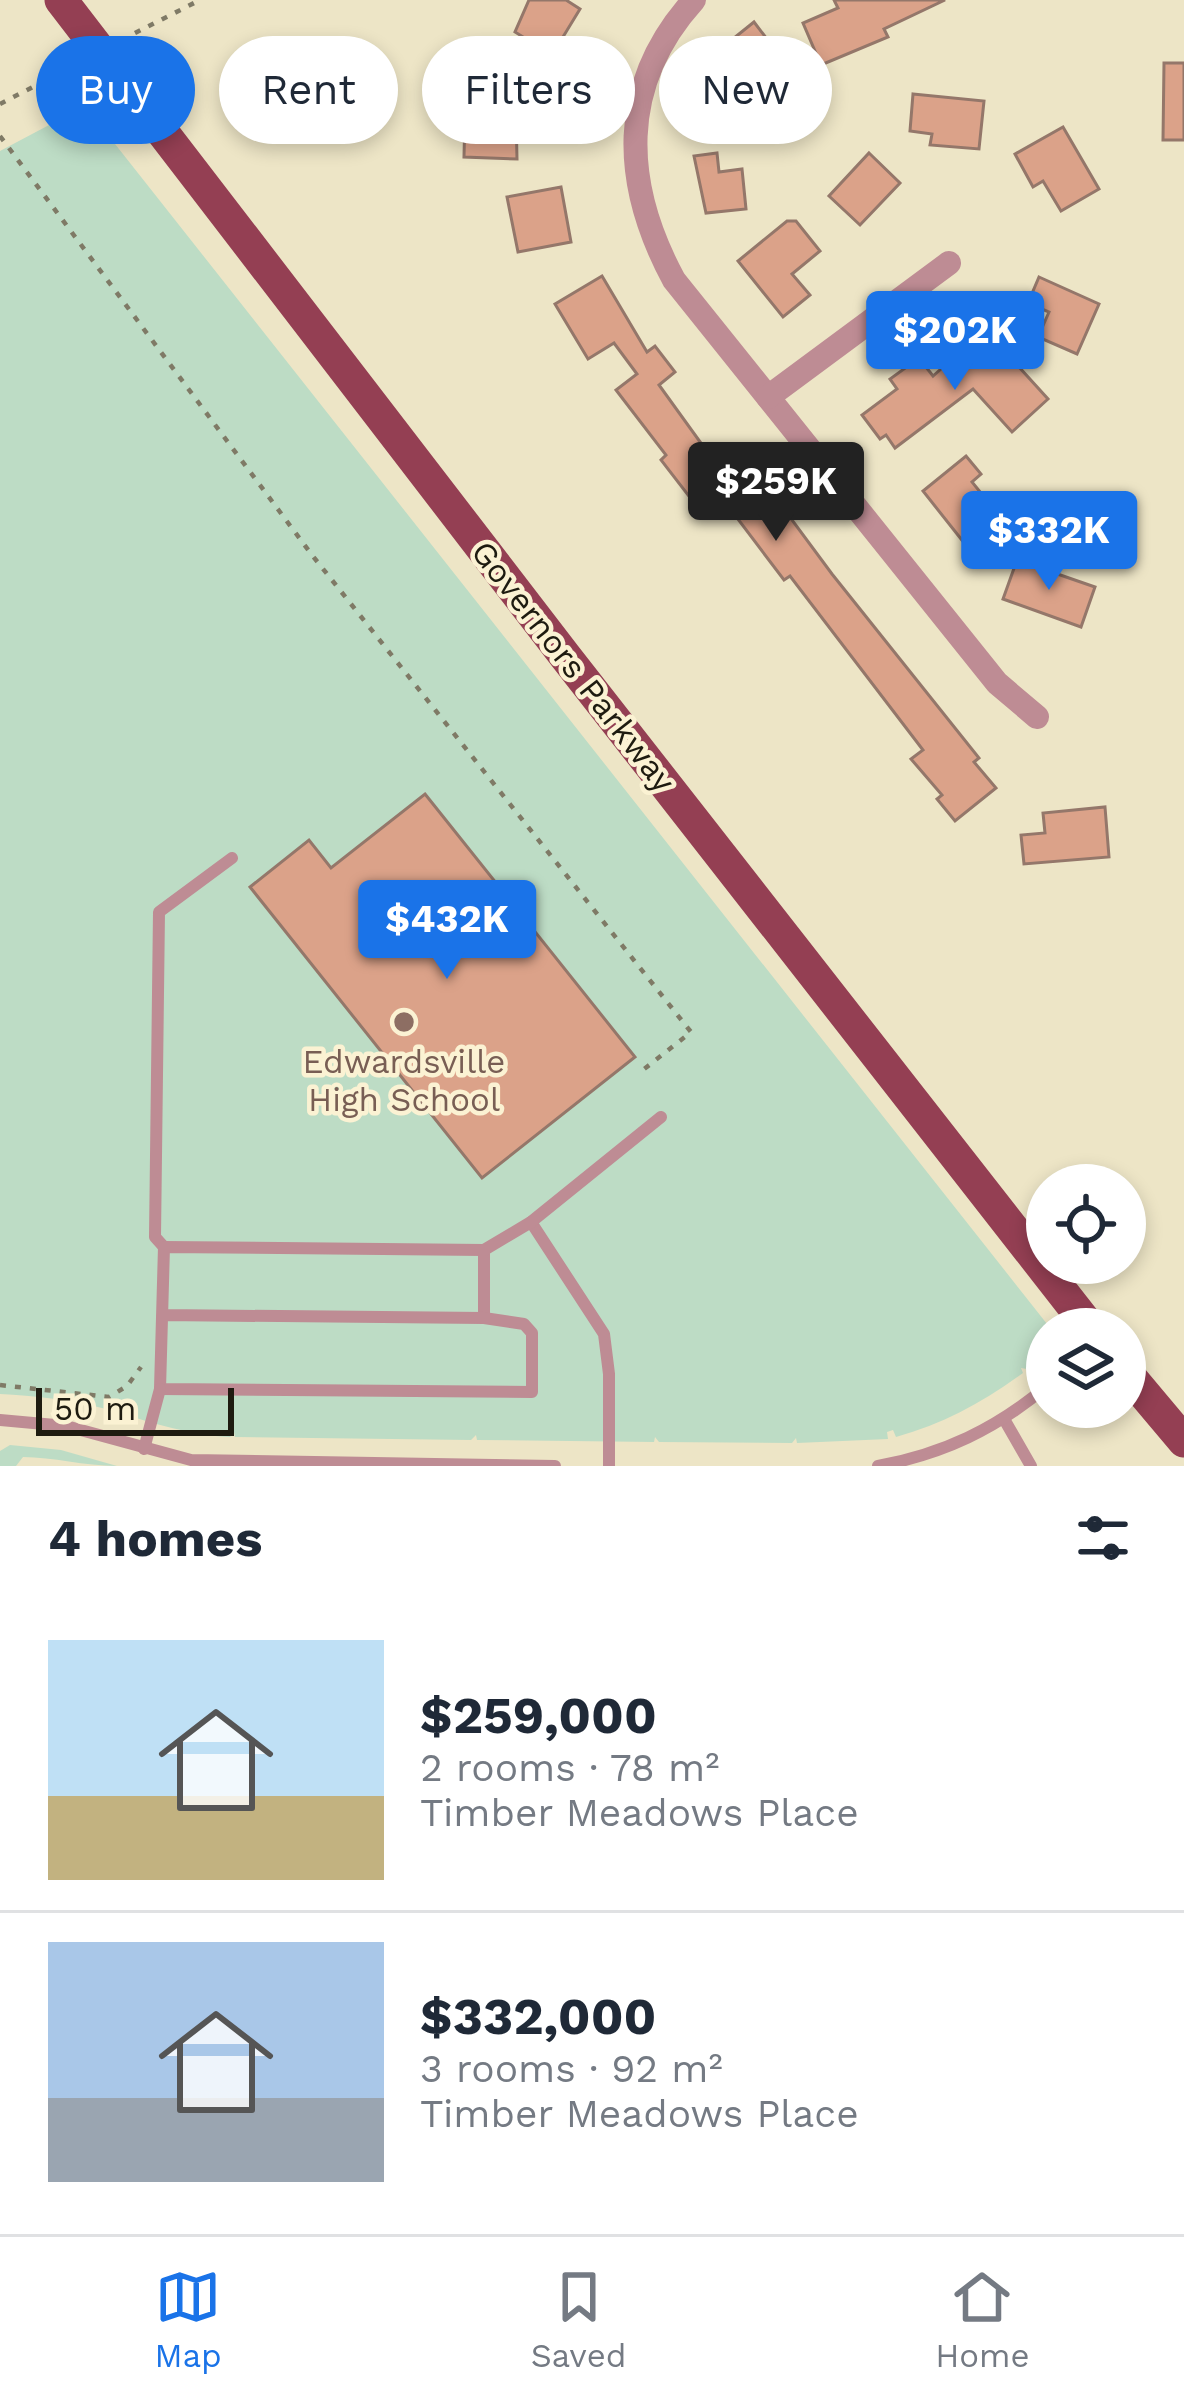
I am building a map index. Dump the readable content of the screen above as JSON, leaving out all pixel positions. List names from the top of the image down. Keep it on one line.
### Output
{"streets":{"main road":["Governors Parkway"]},"places":["Edwardsville High School"],"scale_bar":"50 m","page":{"chip":["Buy","Rent","Filters","New"],"price":["$202K","$259K","$332K","$432K"],"scale":"50 m","heading":"4 homes","list":[{"name":"$259,000","note":"2 rooms · 78 m² · Timber Meadows Place"},{"name":"$332,000","note":"3 rooms · 92 m² · Timber Meadows Place"}],"tabs":["Map","Saved","Home"]}}
